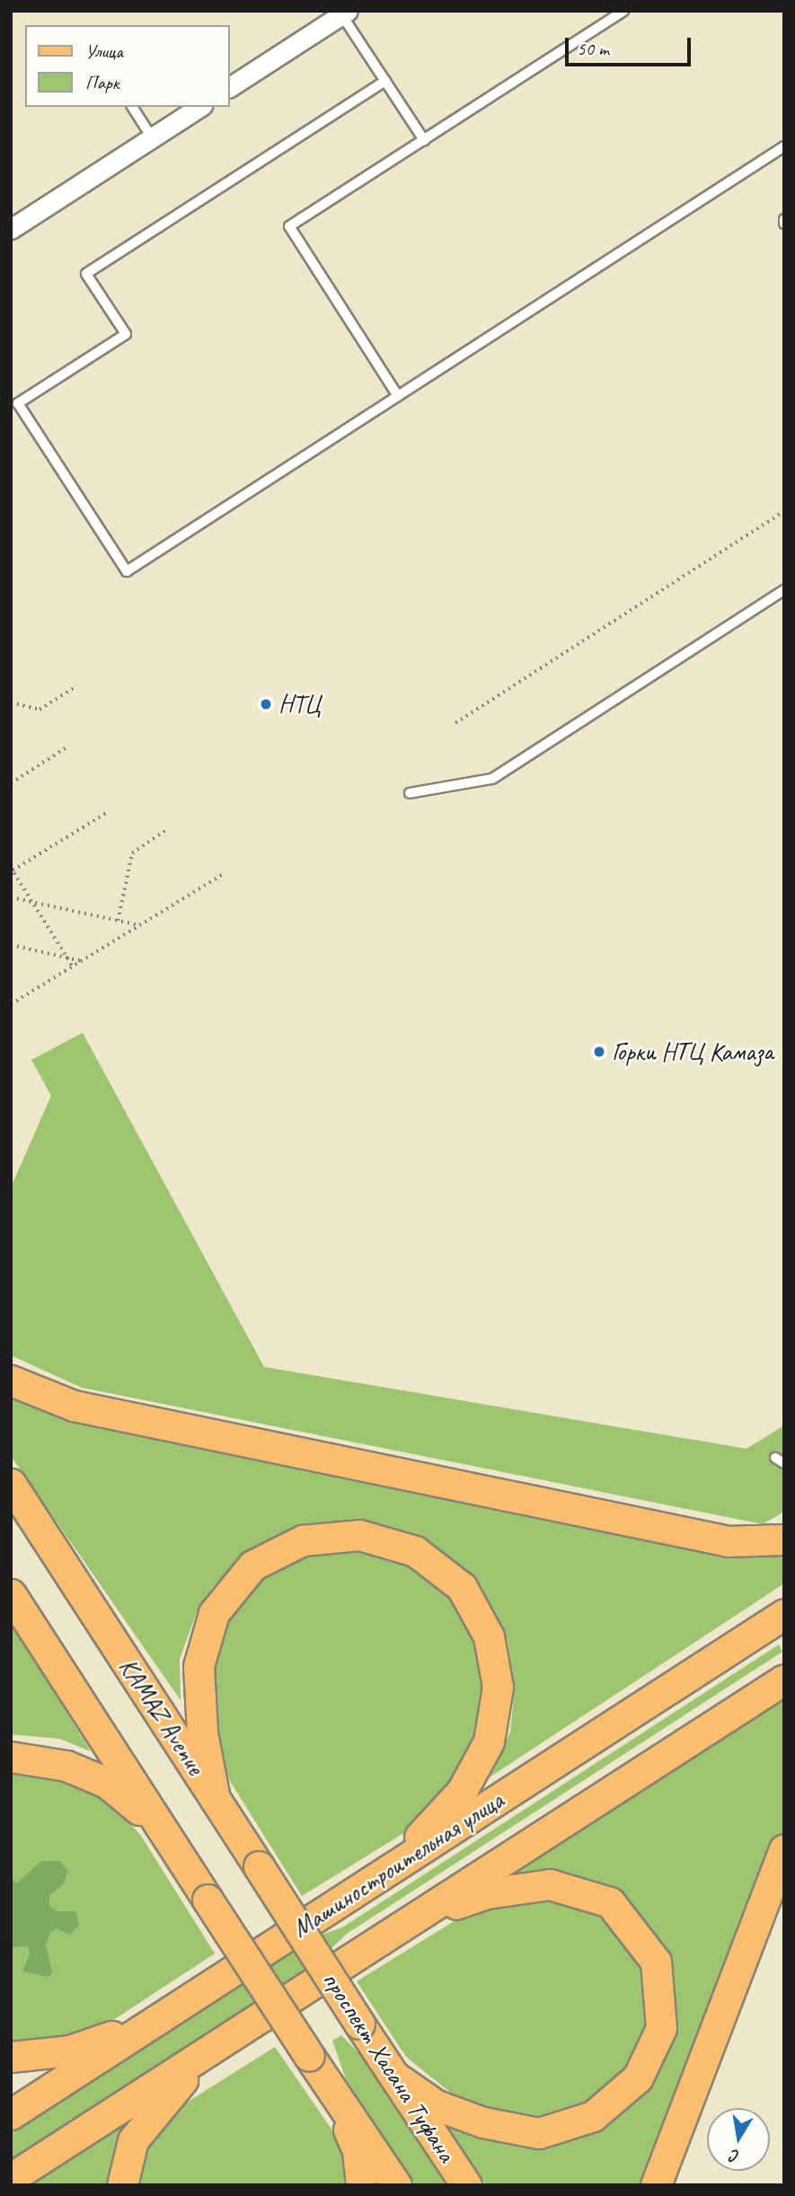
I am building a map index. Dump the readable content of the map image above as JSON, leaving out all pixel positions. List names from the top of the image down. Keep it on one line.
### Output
{"streets":{"main road":["KAMAZ Avenue","Машиностроительная улица","проспект Хасана Туфана"]},"crossings":[["KAMAZ Avenue","проспект Хасана Туфана"]],"places":["НТЦ","Горки НТЦ Камаза"],"legend":["Улица","Парк"],"scale_bar":"50 m","north":"bottom"}
